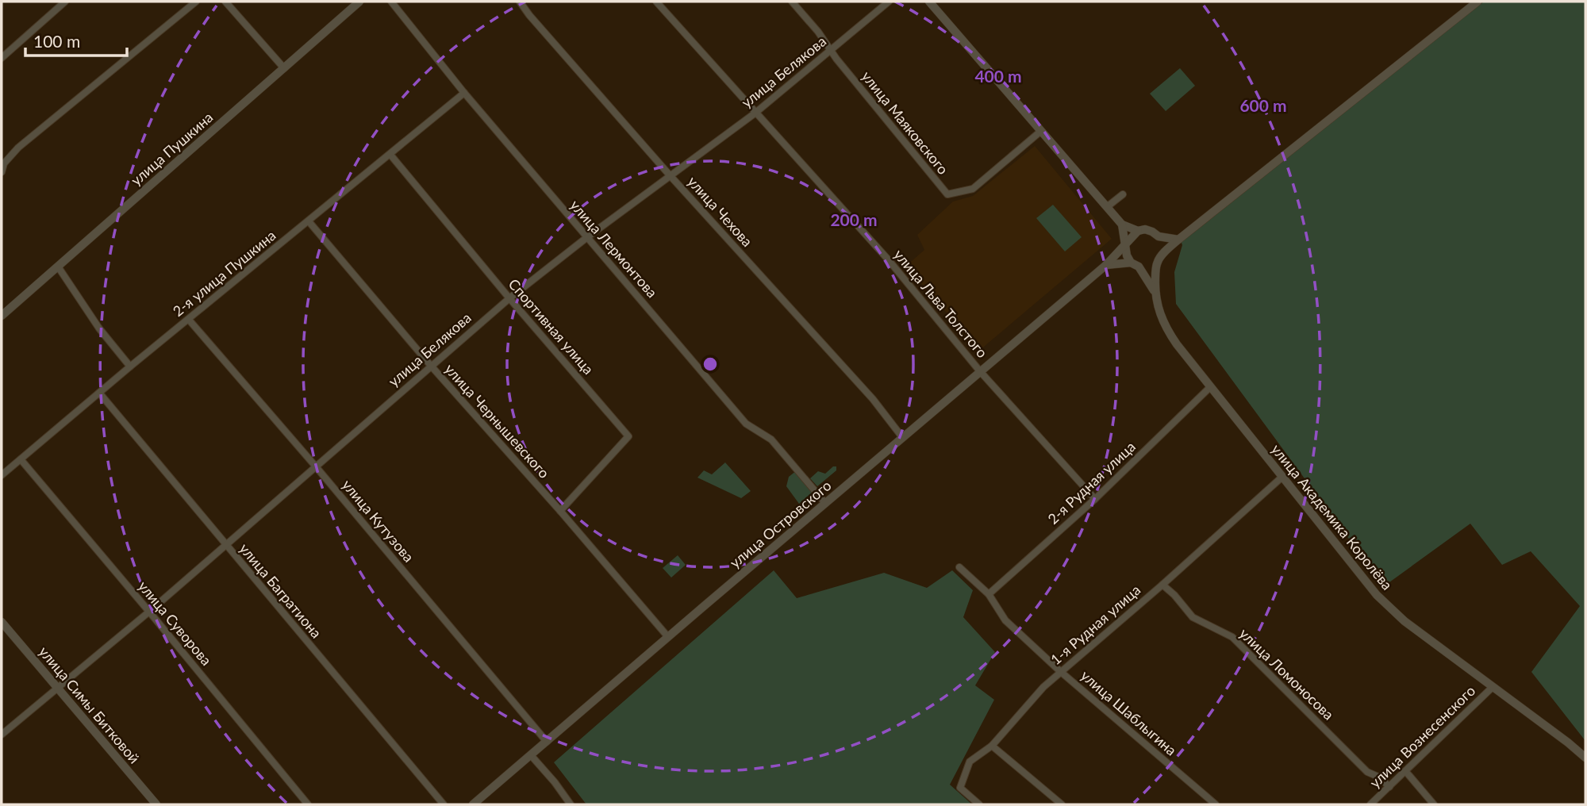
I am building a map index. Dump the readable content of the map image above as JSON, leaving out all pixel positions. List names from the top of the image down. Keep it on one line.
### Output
{"streets":{"street":["улица Белякова","улица Маяковского","улица Пушкина","улица Чехова","улица Лермонтова","2-я улица Пушкина","улица Льва Толстого","Спортивная улица","улица Чернышевского","2-я Рудная улица","улица Академика Королёва","улица Кутузова","улица Островского","улица Багратиона","улица Суворова","1-я Рудная улица","улица Ломоносова","улица Симы Битковой","улица Шаблыгина","улица Вознесенского"]},"crossings":[["улица Белякова","улица Маяковского"],["улица Белякова","улица Чехова"],["улица Белякова","улица Лермонтова"],["улица Белякова","улица Льва Толстого"],["улица Белякова","Спортивная улица"],["улица Белякова","улица Чернышевского"],["улица Белякова","улица Кутузова"],["улица Белякова","улица Багратиона"],["улица Белякова","улица Суворова"],["улица Белякова","улица Симы Битковой"],["улица Чехова","улица Островского"],["улица Лермонтова","2-я улица Пушкина"],["улица Лермонтова","улица Островского"],["2-я улица Пушкина","Спортивная улица"],["2-я улица Пушкина","улица Чернышевского"],["2-я улица Пушкина","улица Кутузова"],["2-я улица Пушкина","улица Багратиона"],["2-я улица Пушкина","улица Суворова"],["улица Льва Толстого","2-я Рудная улица"],["улица Льва Толстого","улица Островского"],["Спортивная улица","улица Чернышевского"],["улица Чернышевского","улица Островского"],["2-я Рудная улица","улица Академика Королёва"],["2-я Рудная улица","улица Шаблыгина"],["улица Академика Королёва","1-я Рудная улица"],["улица Академика Королёва","улица Вознесенского"],["улица Кутузова","улица Островского"],["1-я Рудная улица","улица Ломоносова"],["1-я Рудная улица","улица Шаблыгина"],["улица Ломоносова","улица Вознесенского"]],"scale_bar":"100 m","rings":["400 m","600 m","200 m"]}
